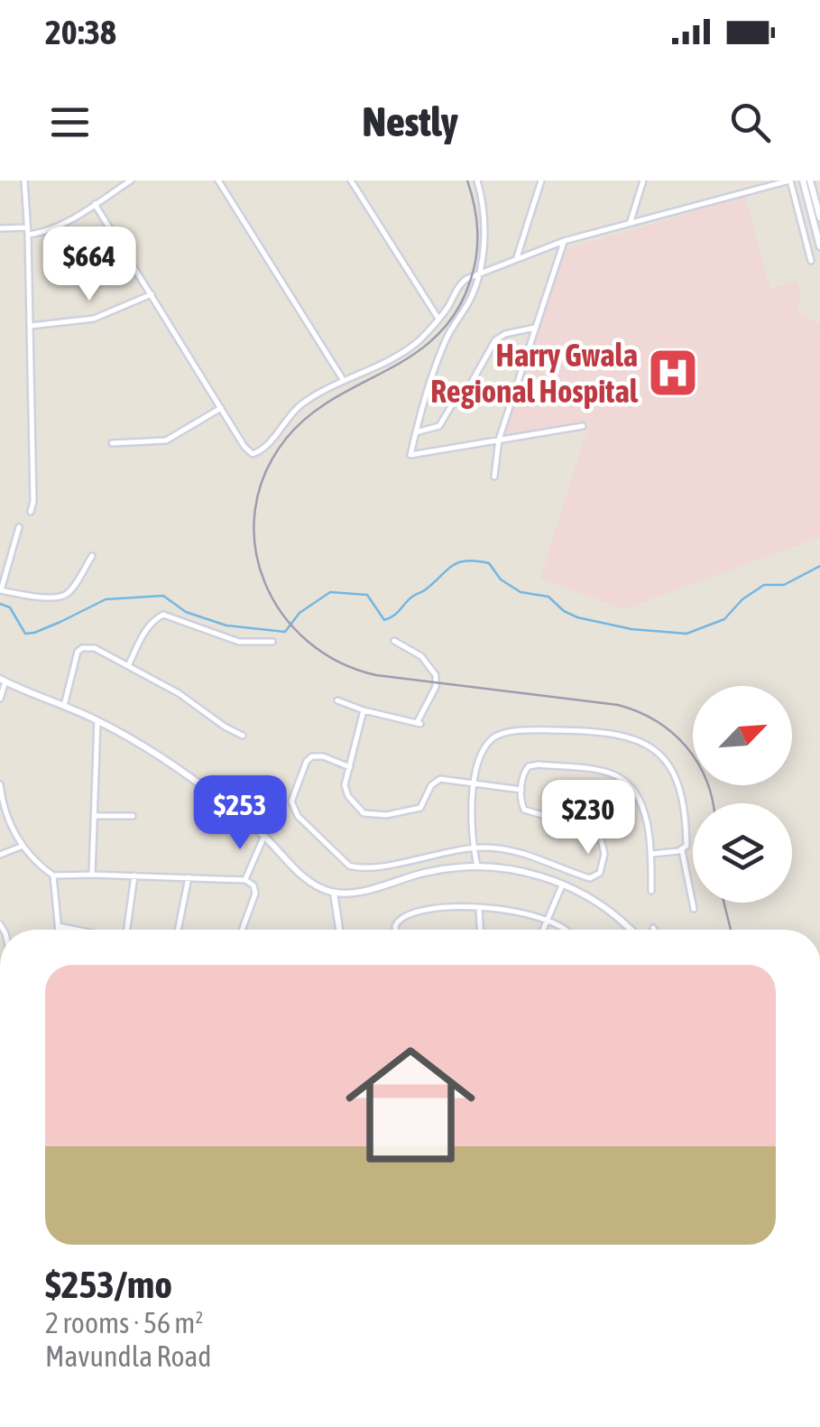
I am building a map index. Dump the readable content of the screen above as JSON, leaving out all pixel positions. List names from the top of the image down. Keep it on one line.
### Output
{"places":{"hospital":["Harry Gwala Regional Hospital"]},"north":"top right","page":{"status":"20:38","header":"Nestly","price":["$664","$253","$230"],"list":[{"name":"$253/mo","note":"2 rooms · 56 m² · Mavundla Road"}]}}
